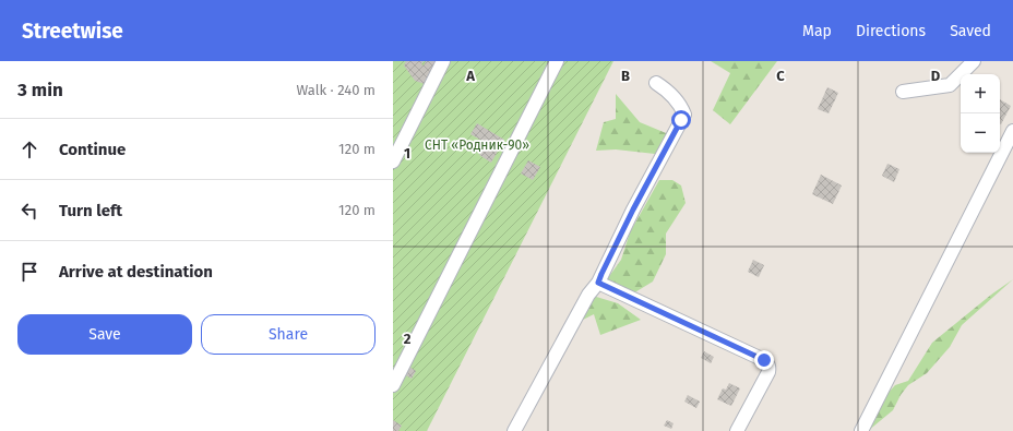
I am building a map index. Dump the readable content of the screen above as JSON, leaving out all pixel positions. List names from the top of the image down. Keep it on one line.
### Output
{"parks":["СНТ «Родник-90»"],"page":{"header":"Streetwise","nav":["Map","Directions","Saved"],"heading":["3 min","Walk · 240 m"],"map_buttons":["+","−"],"list":[["Continue","120 m"],["Turn left","120 m"],"Arrive at destination"],"buttons":["Save","Share"]},"grid":{"columns":["A","B","C","D"],"rows":["1","2"]}}
